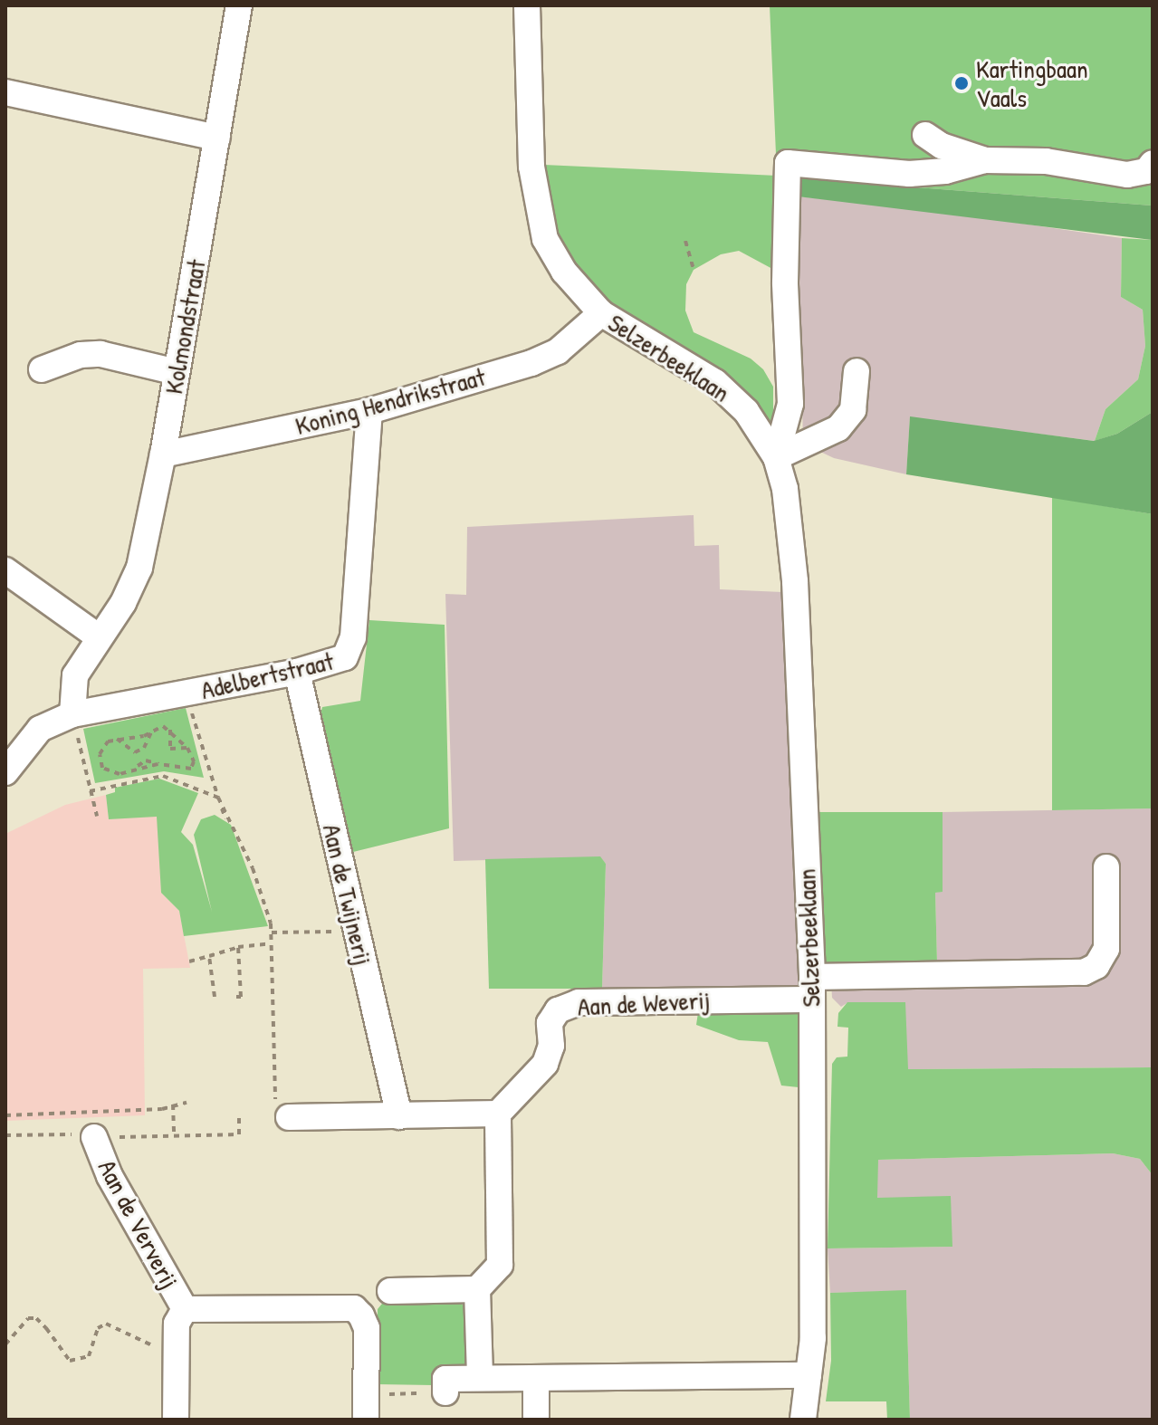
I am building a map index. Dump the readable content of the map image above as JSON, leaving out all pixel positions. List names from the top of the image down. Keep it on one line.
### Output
{"streets":{"street":["Kolmondstraat","Selzerbeeklaan","Koning Hendrikstraat","Adelbertstraat","Aan de Twijnerij","Aan de Weverij","Aan de Ververij"]},"crossings":[["Kolmondstraat","Koning Hendrikstraat"],["Kolmondstraat","Adelbertstraat"],["Selzerbeeklaan","Koning Hendrikstraat"],["Selzerbeeklaan","Aan de Weverij"],["Koning Hendrikstraat","Adelbertstraat"],["Adelbertstraat","Aan de Twijnerij"]],"places":["Kartingbaan Vaals"]}
